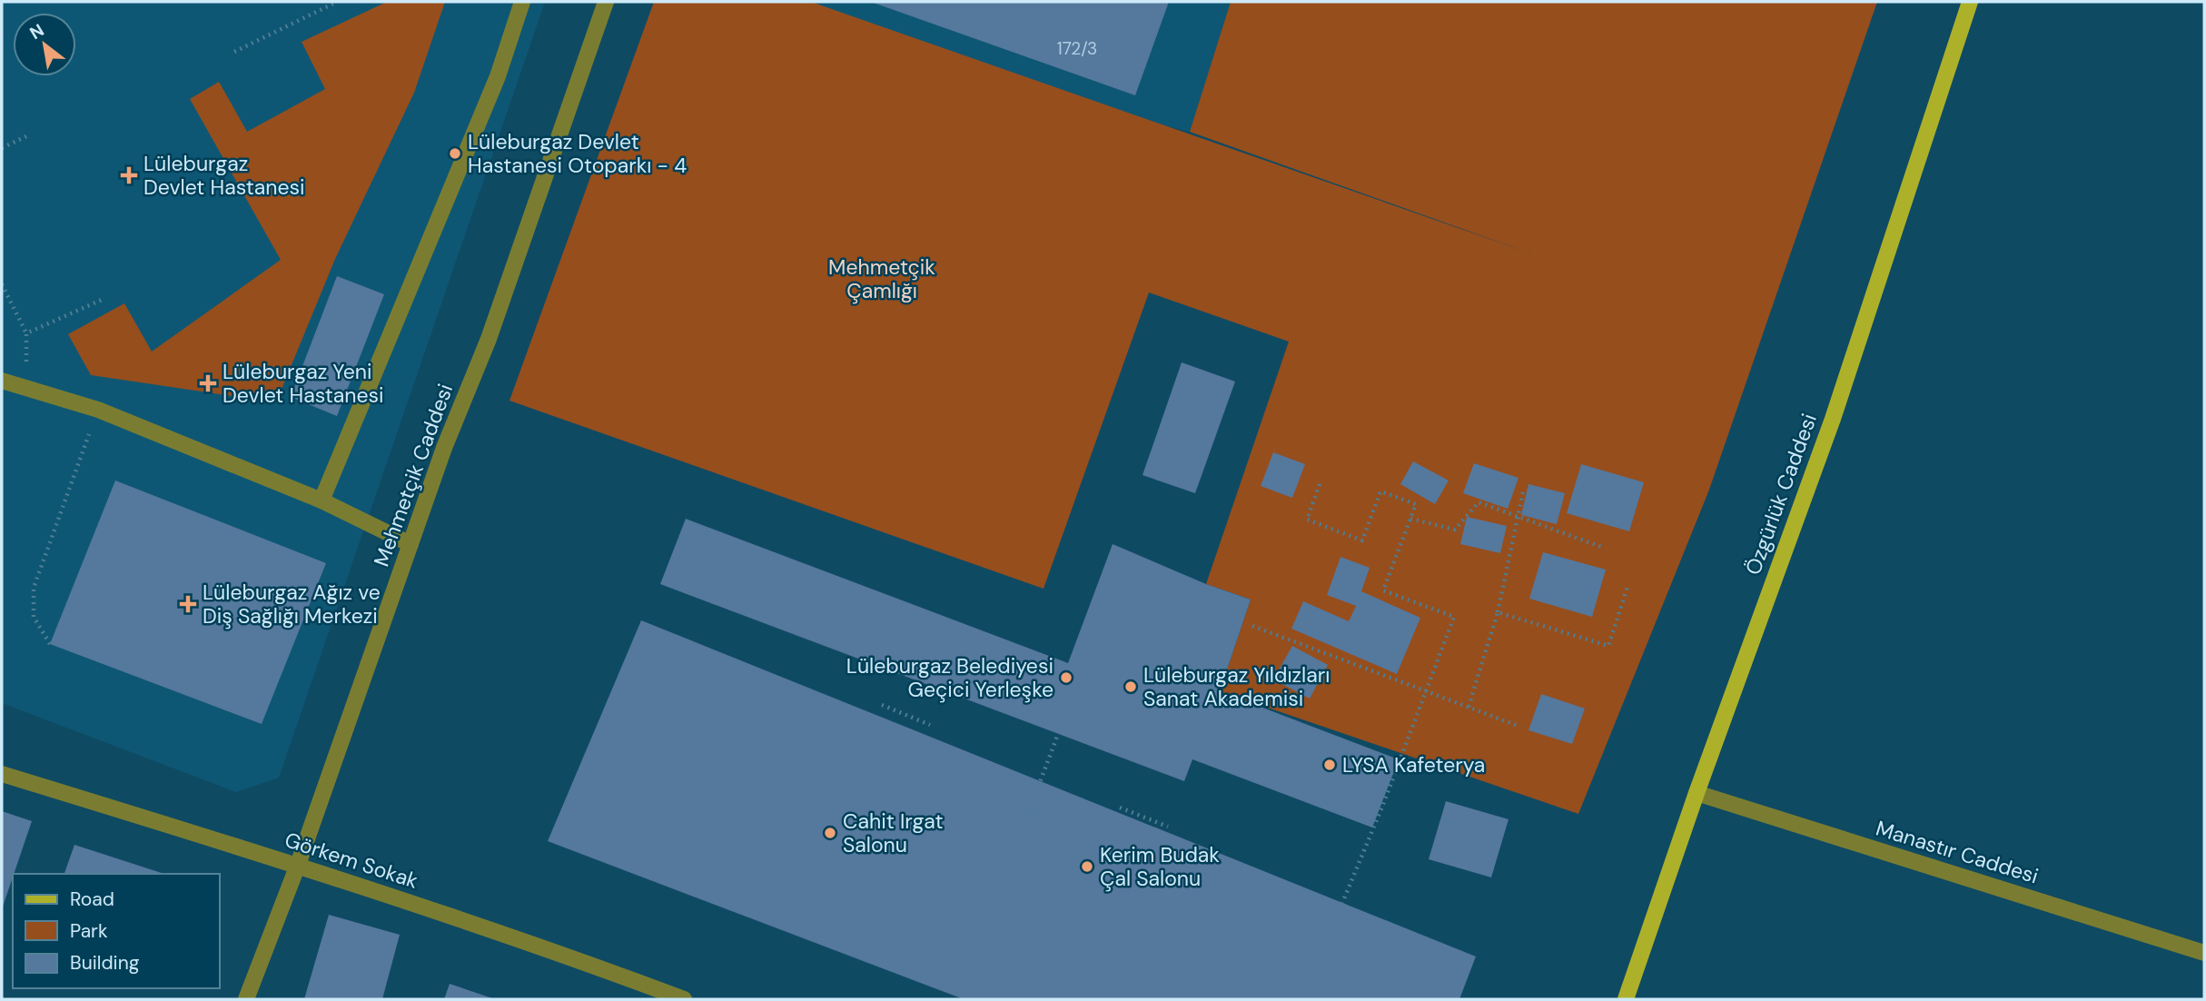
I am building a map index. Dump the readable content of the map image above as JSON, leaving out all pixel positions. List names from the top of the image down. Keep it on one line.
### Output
{"streets":{"main road":["Özgürlük Caddesi"],"street":["Mehmetçik Caddesi","Manastır Caddesi","Görkem Sokak"]},"crossings":[["Mehmetçik Caddesi","Görkem Sokak"],["Özgürlük Caddesi","Manastır Caddesi"]],"parks":["Mehmetçik Çamlığı"],"places":{"other":["Lüleburgaz Devlet Hastanesi Otoparkı - 4","Lüleburgaz Belediyesi Geçici Yerleşke","Lüleburgaz Yıldızları Sanat Akademisi","LYSA Kafeterya","Cahit Irgat Salonu","Kerim Budak Çal Salonu"],"health":["Lüleburgaz Devlet Hastanesi","Lüleburgaz Yeni Devlet Hastanesi","Lüleburgaz Ağız ve Diş Sağlığı Merkezi"]},"house_numbers":["172/3"],"legend":["Road","Park","Building"],"north":"top left"}
